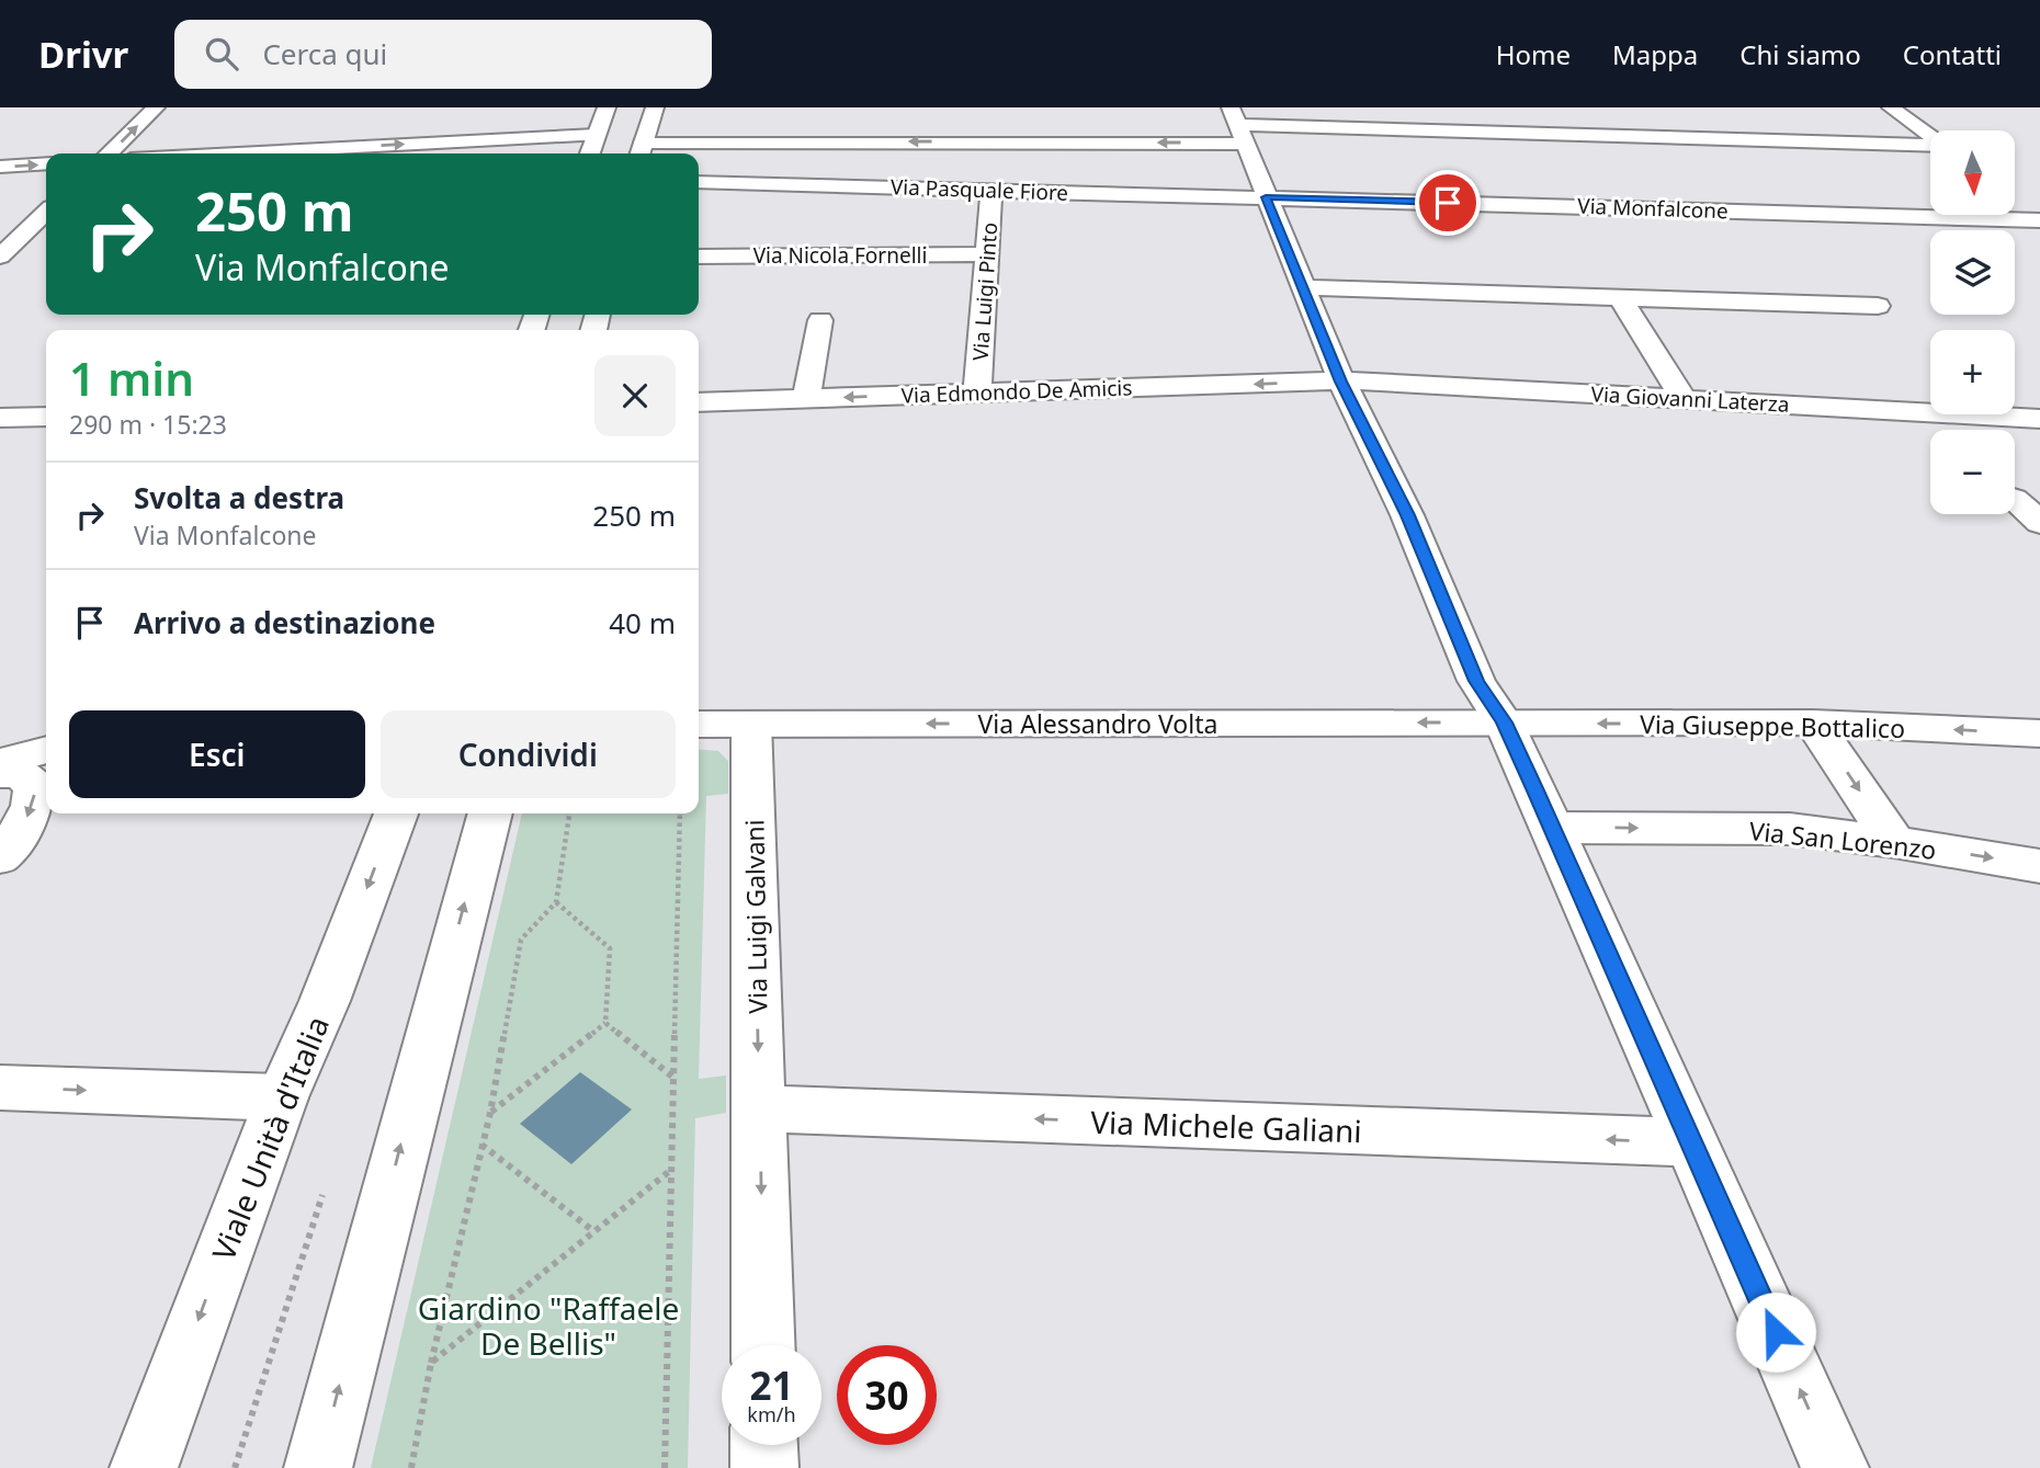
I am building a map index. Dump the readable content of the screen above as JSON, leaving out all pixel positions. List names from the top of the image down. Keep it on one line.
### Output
{"streets":{"street":["Via Pasquale Fiore","Via Monfalcone","Via Nicola Fornelli","Via Luigi Pinto","Via Edmondo De Amicis","Via Giovanni Laterza","Via Alessandro Volta","Via Giuseppe Bottalico","Via San Lorenzo","Via Luigi Galvani","Via Michele Galiani","Viale Unità d'Italia"]},"crossings":[["Via Pasquale Fiore","Via Monfalcone"],["Via Pasquale Fiore","Via Luigi Pinto"],["Via Nicola Fornelli","Via Luigi Pinto"],["Via Luigi Pinto","Via Edmondo De Amicis"],["Via Edmondo De Amicis","Via Giovanni Laterza"],["Via Alessandro Volta","Via Giuseppe Bottalico"],["Via Alessandro Volta","Via Luigi Galvani"],["Via Luigi Galvani","Via Michele Galiani"]],"one_way":["Via Alessandro Volta","Via Giuseppe Bottalico","Via San Lorenzo","Via Michele Galiani"],"parks":["Giardino \"Raffaele De Bellis\""],"north":"bottom","page":{"header":"Drivr","search":"Cerca qui","nav":["Home","Mappa","Chi siamo","Contatti"],"map_buttons":["+","−"],"turn":["250 m","Via Monfalcone"],"heading":["1 min","290 m · 15:23"],"list":[{"name":"Svolta a destra","note":"Via Monfalcone","value":"250 m"},{"name":"Arrivo a destinazione","value":"40 m"}],"buttons":["Esci","Condividi"],"speed":"21 km/h","limit":"30"}}
